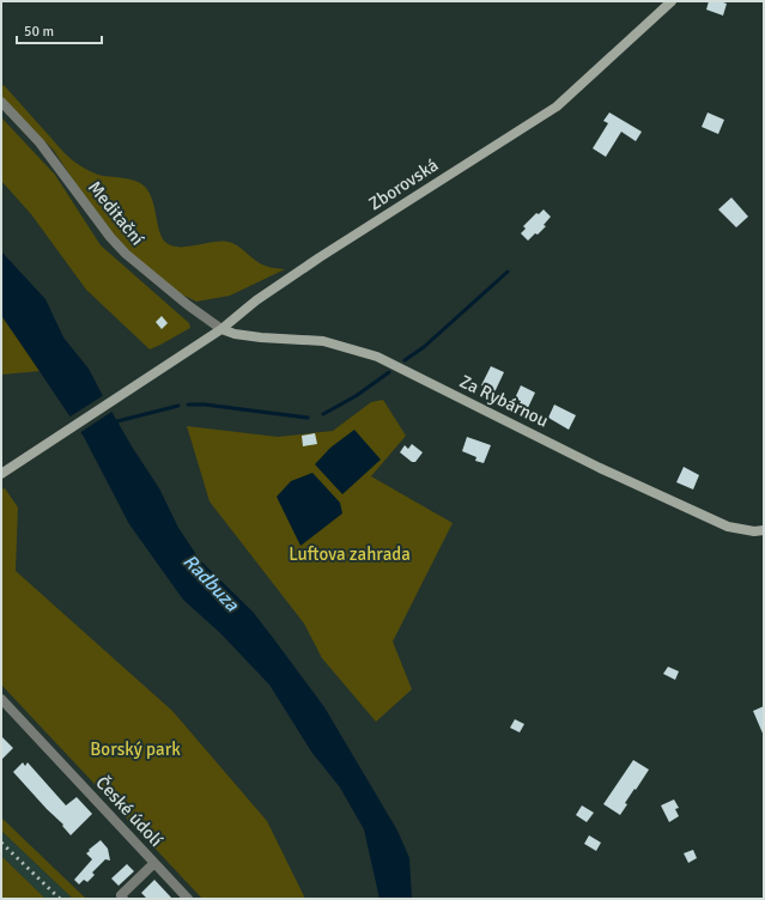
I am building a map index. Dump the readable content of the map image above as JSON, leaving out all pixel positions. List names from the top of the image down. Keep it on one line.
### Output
{"streets":{"street":["Zborovská","Meditační","Za Rybárnou","České údolí"]},"crossings":[["Zborovská","Meditační"],["Zborovská","Za Rybárnou"],["Meditační","Za Rybárnou"]],"water":["Radbuza"],"parks":["Luftova zahrada","Borský park"],"scale_bar":"50 m"}
